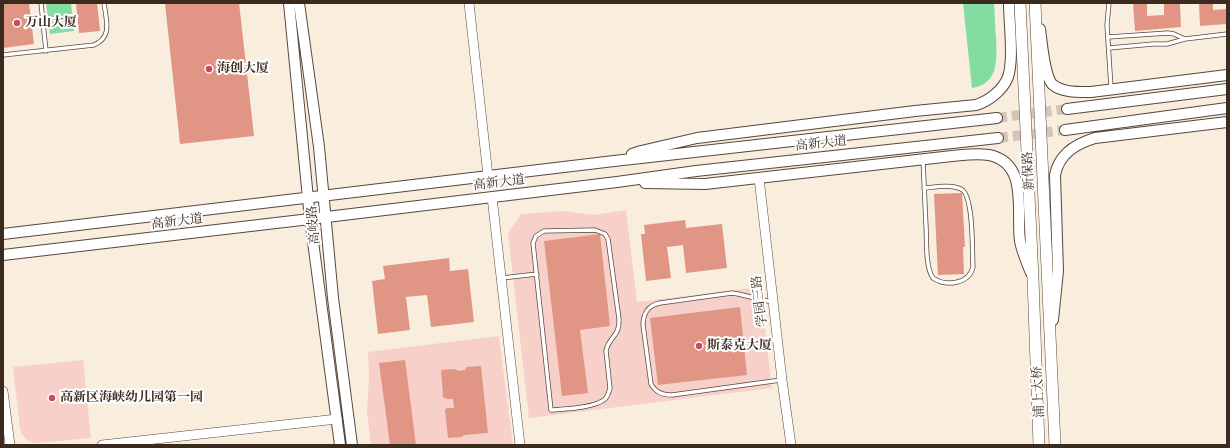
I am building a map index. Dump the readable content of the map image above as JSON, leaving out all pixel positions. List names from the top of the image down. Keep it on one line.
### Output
{"streets":{"main road":["高新大道","新保路","高岐路","浦上大桥"],"street":["学园三路"]},"crossings":[["高新大道","高岐路"],["新保路","浦上大桥"]],"places":["万山大厦","海创大厦","斯泰克大厦","高新区海峡幼儿园第一园"]}
